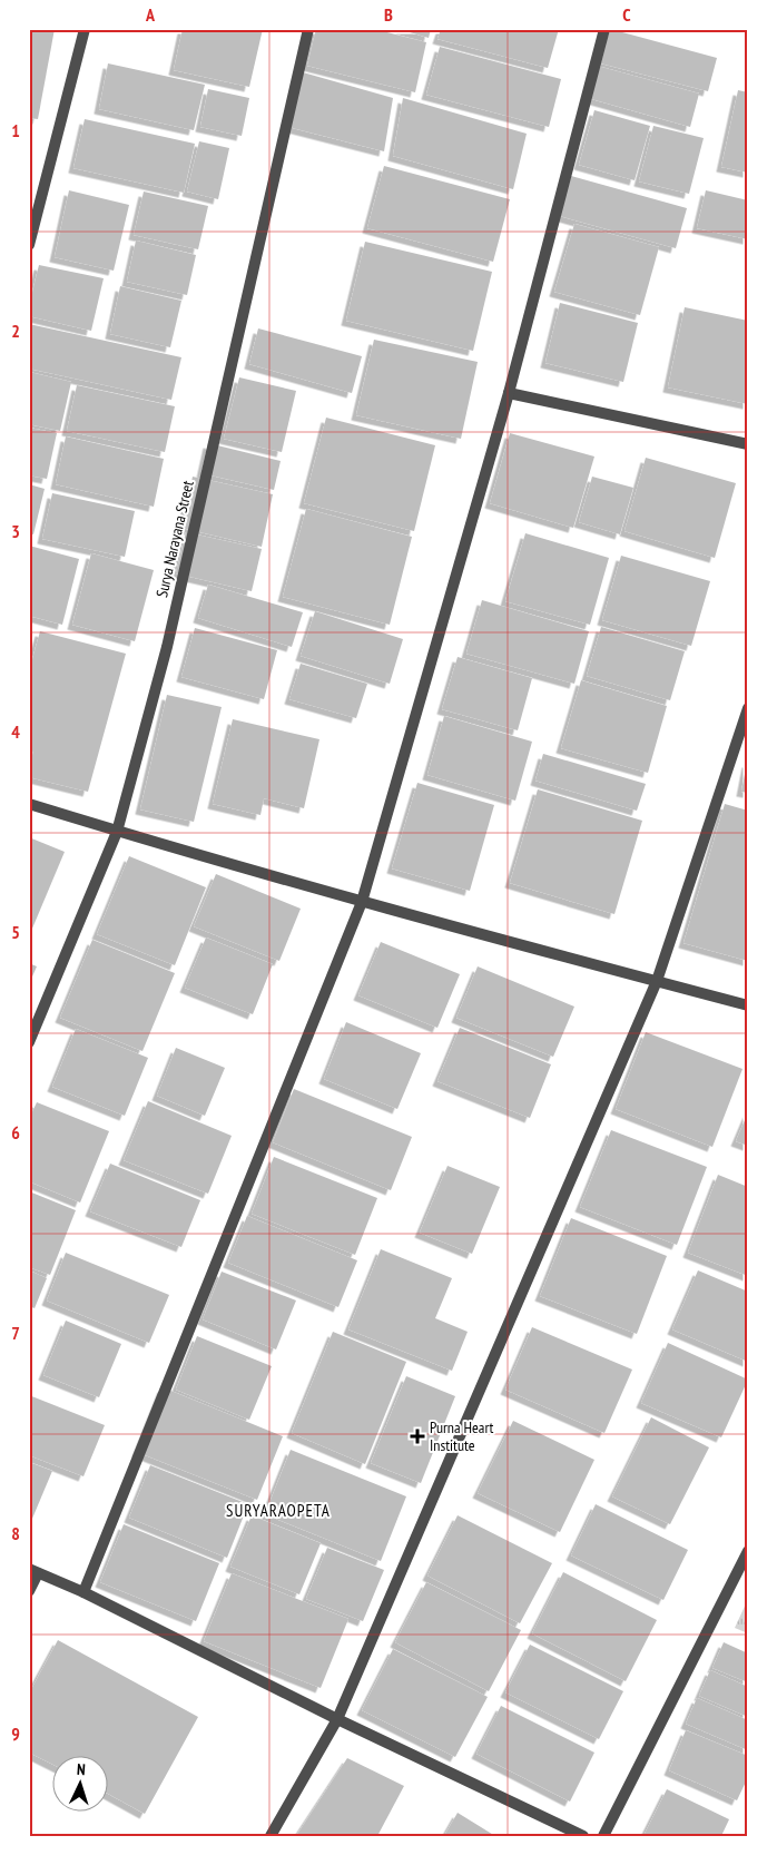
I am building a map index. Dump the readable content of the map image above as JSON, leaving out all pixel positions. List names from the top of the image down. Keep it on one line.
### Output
{"streets":{"street":["Surya Narayana Street"]},"districts":["SURYARAOPETA"],"places":{"health":["Purna Heart Institute"]},"north":"top","grid":{"columns":["A","B","C"],"rows":["1","2","3","4","5","6","7","8","9"]}}
